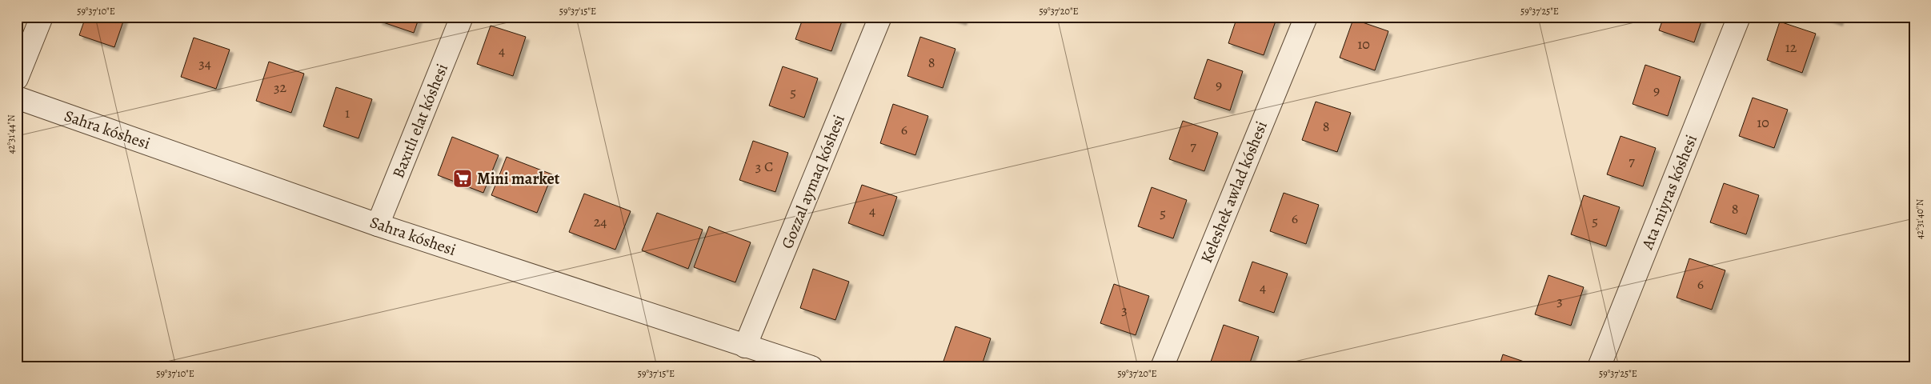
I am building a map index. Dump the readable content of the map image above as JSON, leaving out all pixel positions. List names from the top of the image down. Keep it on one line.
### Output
{"streets":{"street":["Baxıtlı elat kóshesi","Sahra kóshesi","Gozzal aymaq kóshesi","Keleshek awlad kóshesi","Ata miyras kóshesi"]},"crossings":[["Baxıtlı elat kóshesi","Sahra kóshesi"],["Sahra kóshesi","Gozzal aymaq kóshesi"]],"places":{"supermarket":["Mini market"]},"house_numbers":["10","12","4","8","34","9","32","9","5","1","10","8","6","7","7","3 С","8","4","5","6","5","24","6","4","3","3"],"coordinates":["59°37'10\"E","59°37'15\"E","59°37'20\"E","59°37'25\"E","42°31'44\"N","42°31'40\"N"]}
